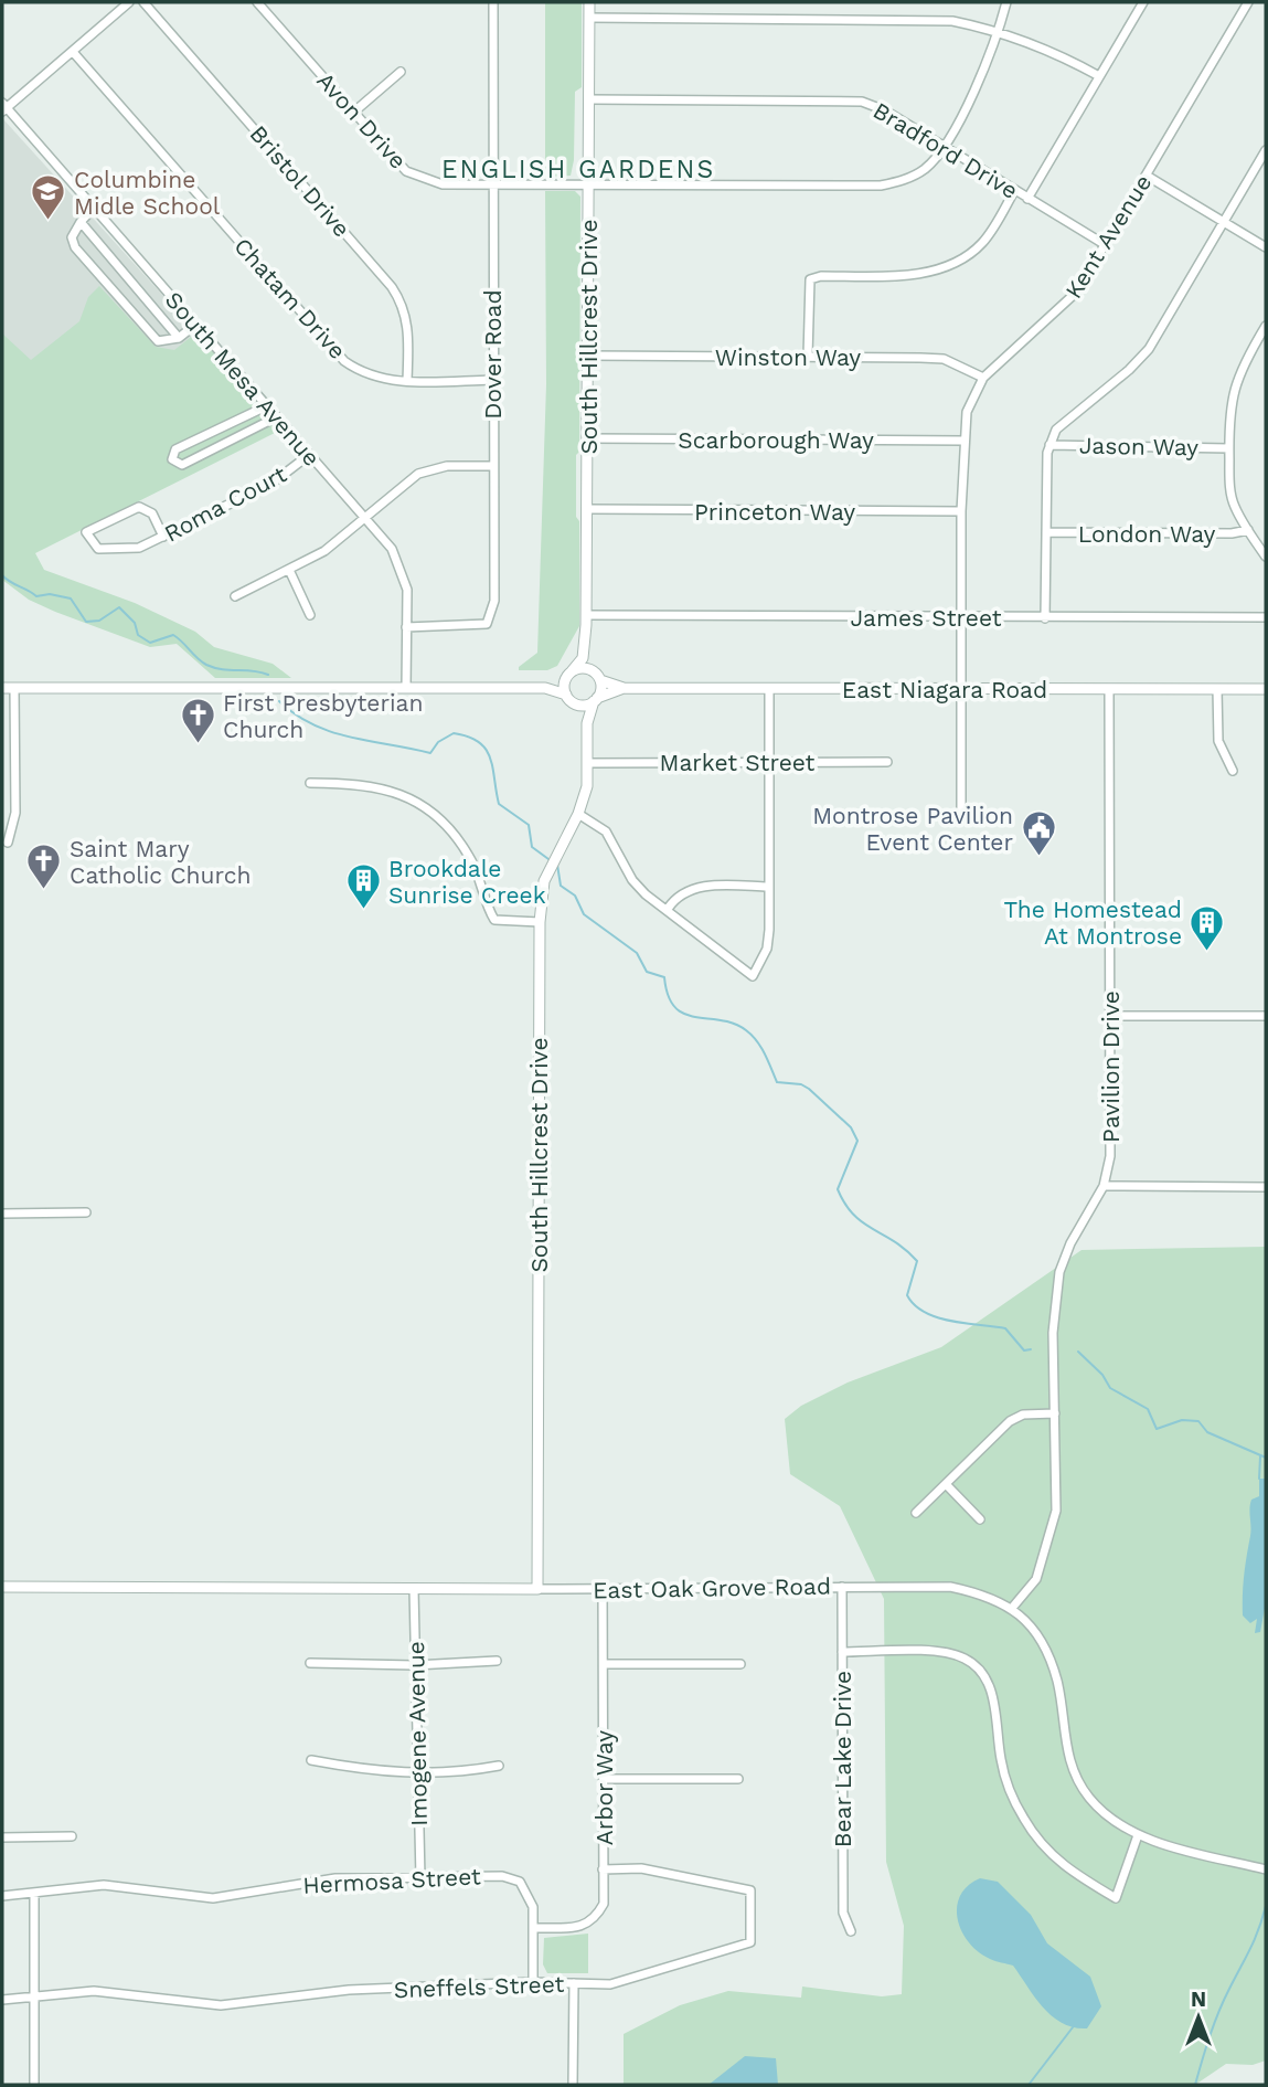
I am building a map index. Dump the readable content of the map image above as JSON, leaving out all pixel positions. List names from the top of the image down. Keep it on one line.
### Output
{"streets":{"street":["Avon Drive","Bradford Drive","Bristol Drive","Kent Avenue","Chatam Drive","South Hillcrest Drive","Dover Road","Winston Way","South Mesa Avenue","Scarborough Way","Jason Way","Roma Court","Princeton Way","London Way","James Street","East Niagara Road","Market Street","Pavilion Drive","East Oak Grove Road","Imogene Avenue","Bear Lake Drive","Arbor Way","Hermosa Street","Sneffels Street"]},"crossings":[["Avon Drive","Bradford Drive"],["Avon Drive","South Hillcrest Drive"],["Avon Drive","Dover Road"],["Bradford Drive","Kent Avenue"],["Bradford Drive","South Hillcrest Drive"],["Bristol Drive","Chatam Drive"],["Kent Avenue","Winston Way"],["Kent Avenue","Scarborough Way"],["Kent Avenue","Princeton Way"],["Kent Avenue","James Street"],["Kent Avenue","East Niagara Road"],["Chatam Drive","Dover Road"],["South Hillcrest Drive","Winston Way"],["South Hillcrest Drive","Scarborough Way"],["South Hillcrest Drive","Princeton Way"],["South Hillcrest Drive","James Street"],["South Hillcrest Drive","East Niagara Road"],["South Hillcrest Drive","Market Street"],["South Hillcrest Drive","East Oak Grove Road"],["Dover Road","South Mesa Avenue"],["South Mesa Avenue","Roma Court"],["East Niagara Road","Pavilion Drive"],["Pavilion Drive","East Oak Grove Road"],["East Oak Grove Road","Imogene Avenue"],["East Oak Grove Road","Bear Lake Drive"],["East Oak Grove Road","Arbor Way"],["Imogene Avenue","Hermosa Street"],["Arbor Way","Hermosa Street"],["Arbor Way","Sneffels Street"]],"districts":["ENGLISH GARDENS"],"places":{"school or university":["Columbine Midle School"],"church":["First Presbyterian Church","Saint Mary Catholic Church"],"public building":["Montrose Pavilion Event Center"],"building":["Brookdale Sunrise Creek","The Homestead At Montrose"]},"north":"top"}
